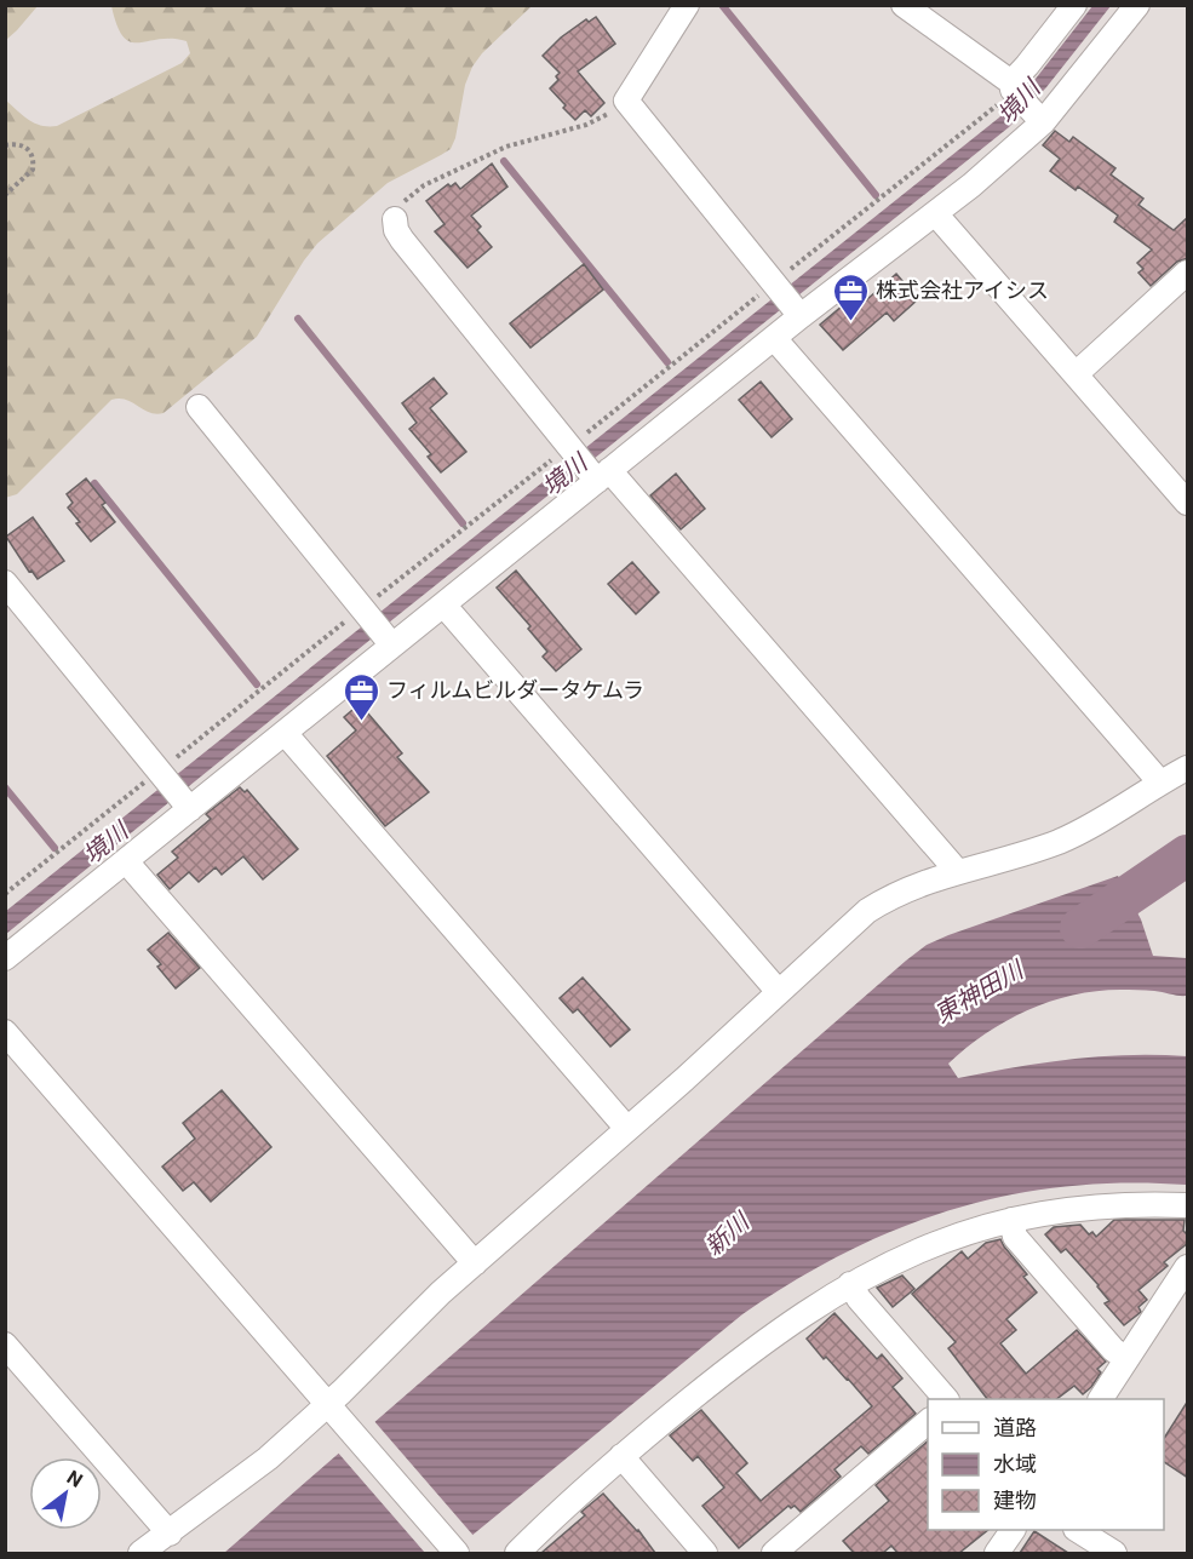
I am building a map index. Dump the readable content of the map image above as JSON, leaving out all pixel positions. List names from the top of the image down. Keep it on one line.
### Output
{"water":["境川","東神田川","新川"],"places":{"office":["株式会社アイシス","フィルムビルダータケムラ"]},"legend":["道路","水域","建物"],"north":"top right"}
